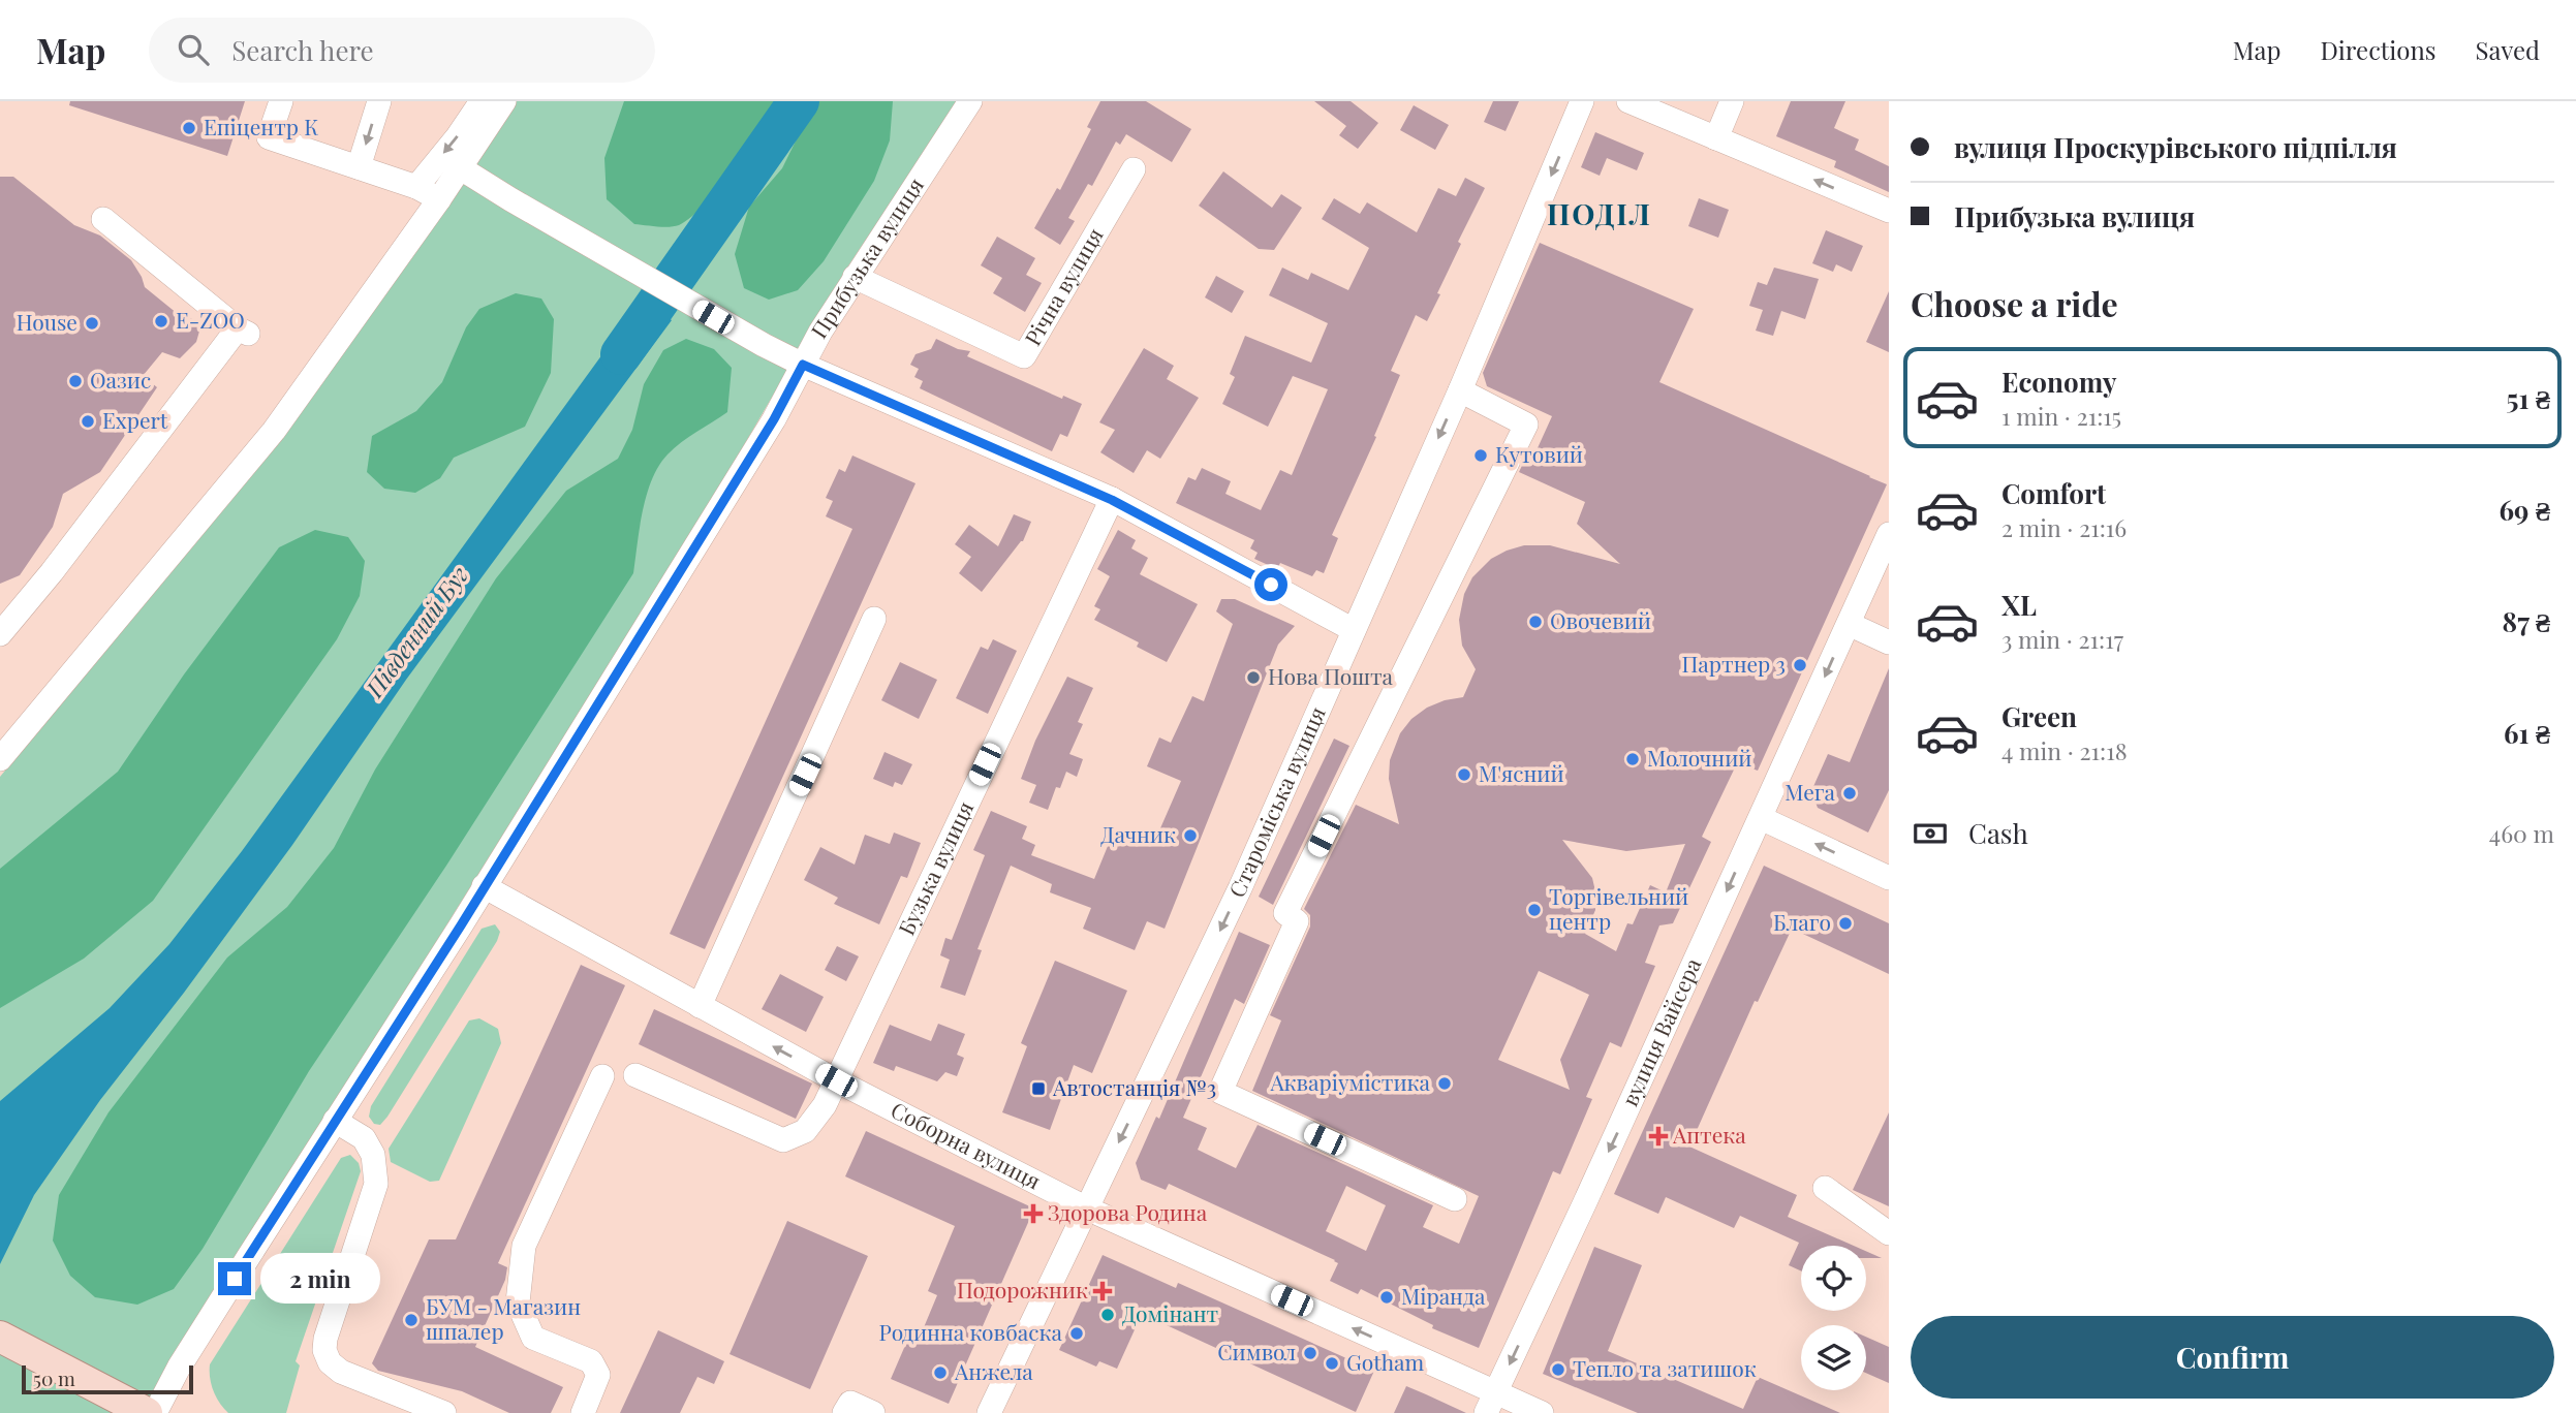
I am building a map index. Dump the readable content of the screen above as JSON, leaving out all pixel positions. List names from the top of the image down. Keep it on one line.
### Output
{"streets":{"street":["Прибузька вулиця","Річна вулиця","Староміська вулиця","Бузька вулиця","вулиця Вайсера","Соборна вулиця"]},"crossings":[["Прибузька вулиця","Річна вулиця"],["Прибузька вулиця","Соборна вулиця"],["Староміська вулиця","Соборна вулиця"],["Бузька вулиця","Соборна вулиця"],["вулиця Вайсера","Соборна вулиця"]],"one_way":["Староміська вулиця","вулиця Вайсера","Соборна вулиця"],"districts":["ПОДІЛ"],"water":["Південний Буг"],"places":{"other":["Епіцентр К","E-ZOO","House","Оазис","Expert","Кутовий","Овочевий","Партнер 3","Нова Пошта","Молочний","М'ясний","Мега","Дачник","Торгівельний центр","Благо","Акваріумістика","Міранда","Домінант","БУМ - Магазин шпалер","Родинна ковбаска","Символ","Gotham","Тепло та затишок","Анжела"],"transit":["Автостанція №3"],"health":["Аптека","Здорова Родина","Подорожник"]},"scale_bar":"50 m","page":{"header":"Map","search":"Search here","nav":["Map","Directions","Saved"],"banner":["вулиця Проскурівського підпілля","Прибузька вулиця"],"heading":"Choose a ride","list":[{"name":"Economy","note":"1 min · 21:15","value":"51 ₴"},{"name":"Comfort","note":"2 min · 21:16","value":"69 ₴"},{"name":"XL","note":"3 min · 21:17","value":"87 ₴"},{"name":"Green","note":"4 min · 21:18","value":"61 ₴"}],"pay":["Cash","460 m"],"bubble":"2 min","buttons":"Confirm","scale":"50 m"}}
